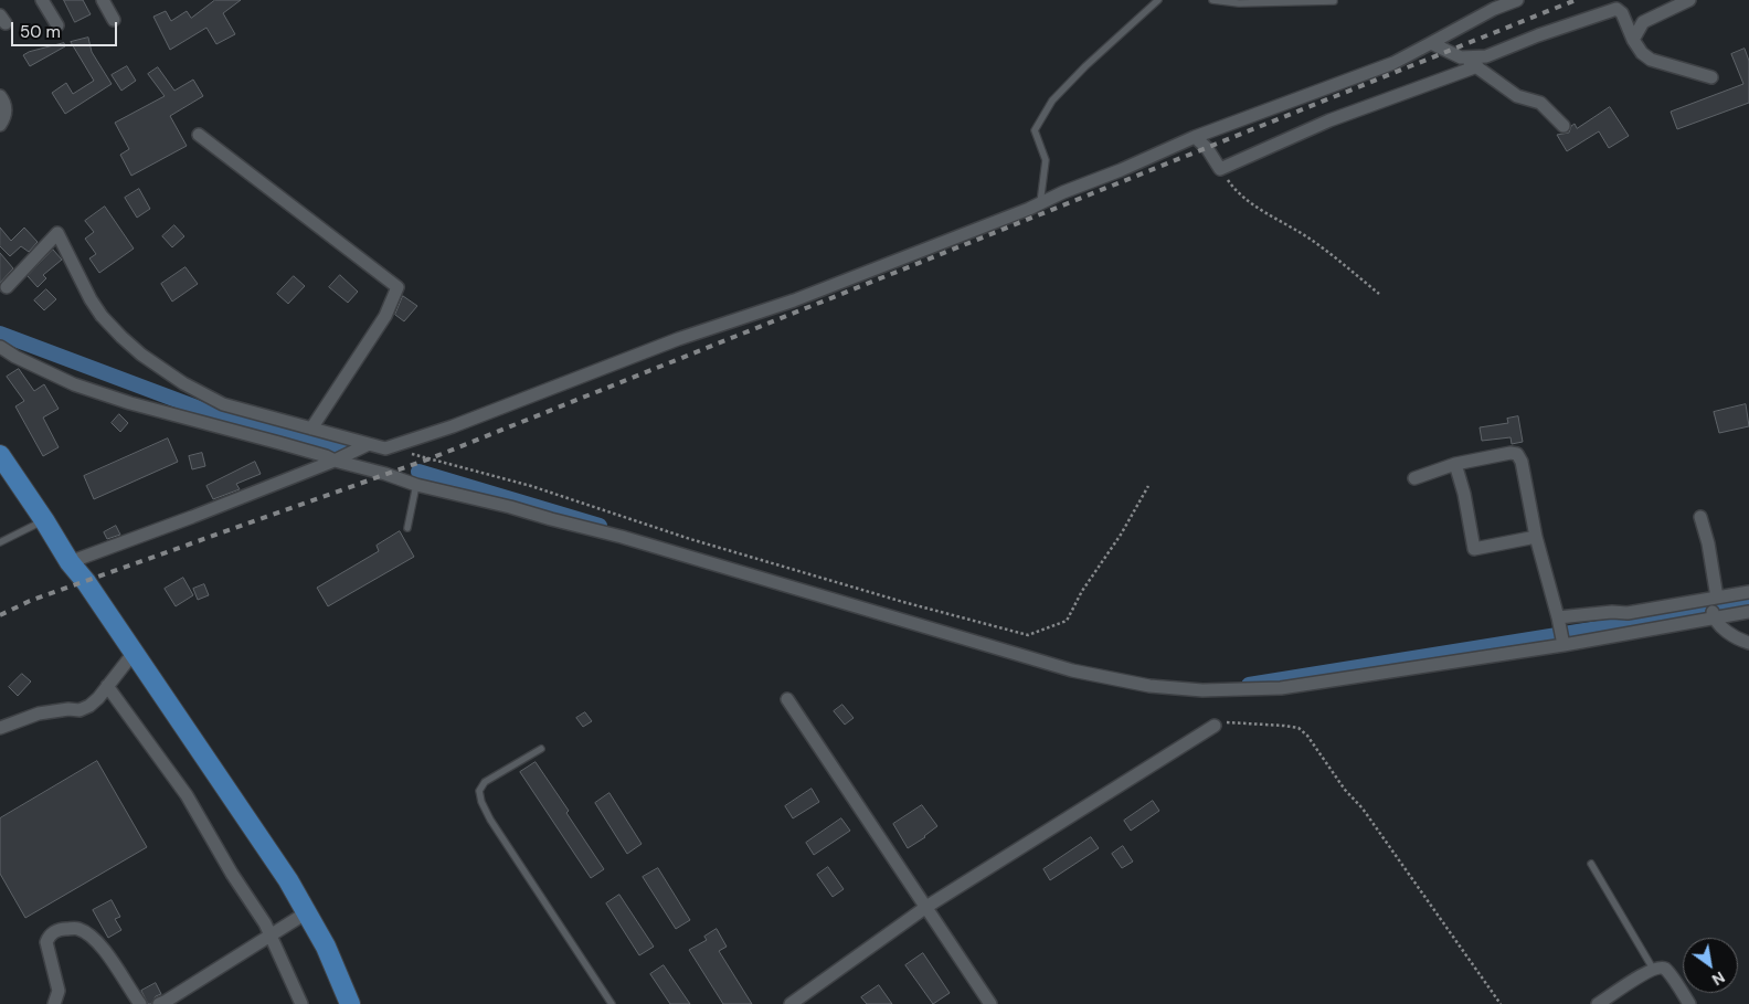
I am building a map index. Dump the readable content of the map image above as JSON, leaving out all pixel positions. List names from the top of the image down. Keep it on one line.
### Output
{"scale_bar":"50 m","north":"bottom right"}
